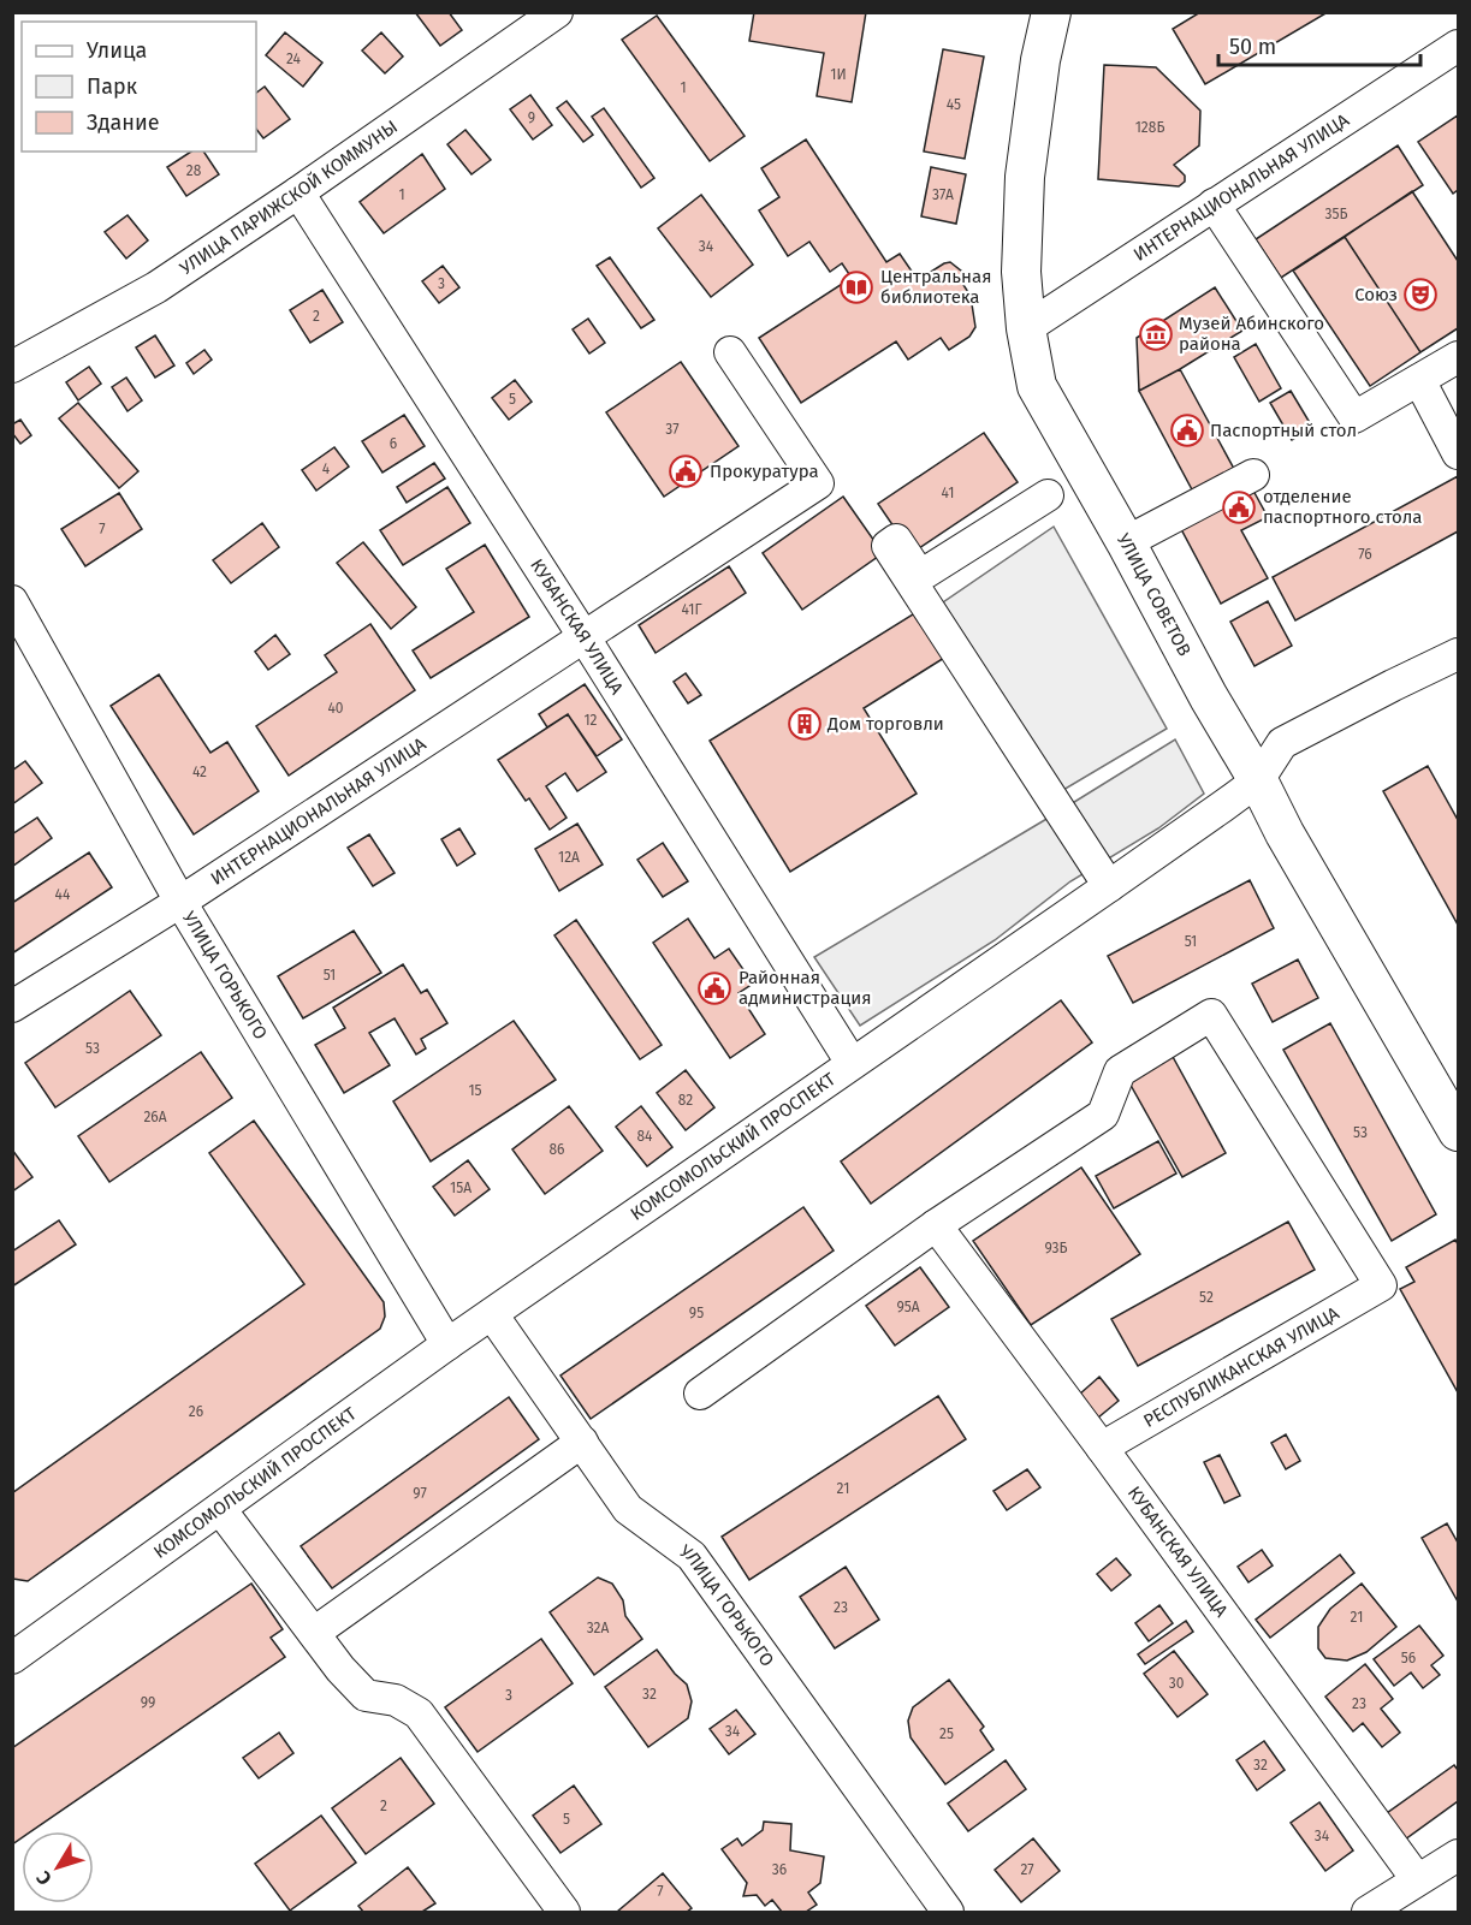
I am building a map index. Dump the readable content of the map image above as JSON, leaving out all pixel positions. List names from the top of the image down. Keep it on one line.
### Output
{"streets":{"main road":["УЛИЦА СОВЕТОВ"],"street":["ИНТЕРНАЦИОНАЛЬНАЯ УЛИЦА","УЛИЦА ПАРИЖСКОЙ КОММУНЫ","КУБАНСКАЯ УЛИЦА","УЛИЦА ГОРЬКОГО","КОМСОМОЛЬСКИЙ ПРОСПЕКТ","РЕСПУБЛИКАНСКАЯ УЛИЦА"]},"crossings":[["ИНТЕРНАЦИОНАЛЬНАЯ УЛИЦА","УЛИЦА СОВЕТОВ"],["ИНТЕРНАЦИОНАЛЬНАЯ УЛИЦА","КУБАНСКАЯ УЛИЦА"],["ИНТЕРНАЦИОНАЛЬНАЯ УЛИЦА","УЛИЦА ГОРЬКОГО"],["УЛИЦА ПАРИЖСКОЙ КОММУНЫ","КУБАНСКАЯ УЛИЦА"],["УЛИЦА СОВЕТОВ","КОМСОМОЛЬСКИЙ ПРОСПЕКТ"],["КУБАНСКАЯ УЛИЦА","КОМСОМОЛЬСКИЙ ПРОСПЕКТ"],["КУБАНСКАЯ УЛИЦА","РЕСПУБЛИКАНСКАЯ УЛИЦА"],["УЛИЦА ГОРЬКОГО","КОМСОМОЛЬСКИЙ ПРОСПЕКТ"]],"places":{"library":["Центральная библиотека"],"theatre":["Союз"],"museum":["Музей Абинского района"],"public building":["Паспортный стол","Прокуратура","отделение паспортного стола","Районная администрация"],"building":["Дом торговли"]},"house_numbers":["24","1И","1","45","9","128Б","28","1","37А","35Б","34","3","2","5","37","6","4","41","7","76","41Г","40","12","42","12А","44","51","51","53","15","82","26А","53","84","86","15А","93Б","52","95А","95","26","21","97","23","21","32А","56","30","32","3","99","23","34","25","32","2","5","34","36","27","7"],"legend":["Улица","Парк","Здание"],"scale_bar":"50 m","north":"bottom left"}
